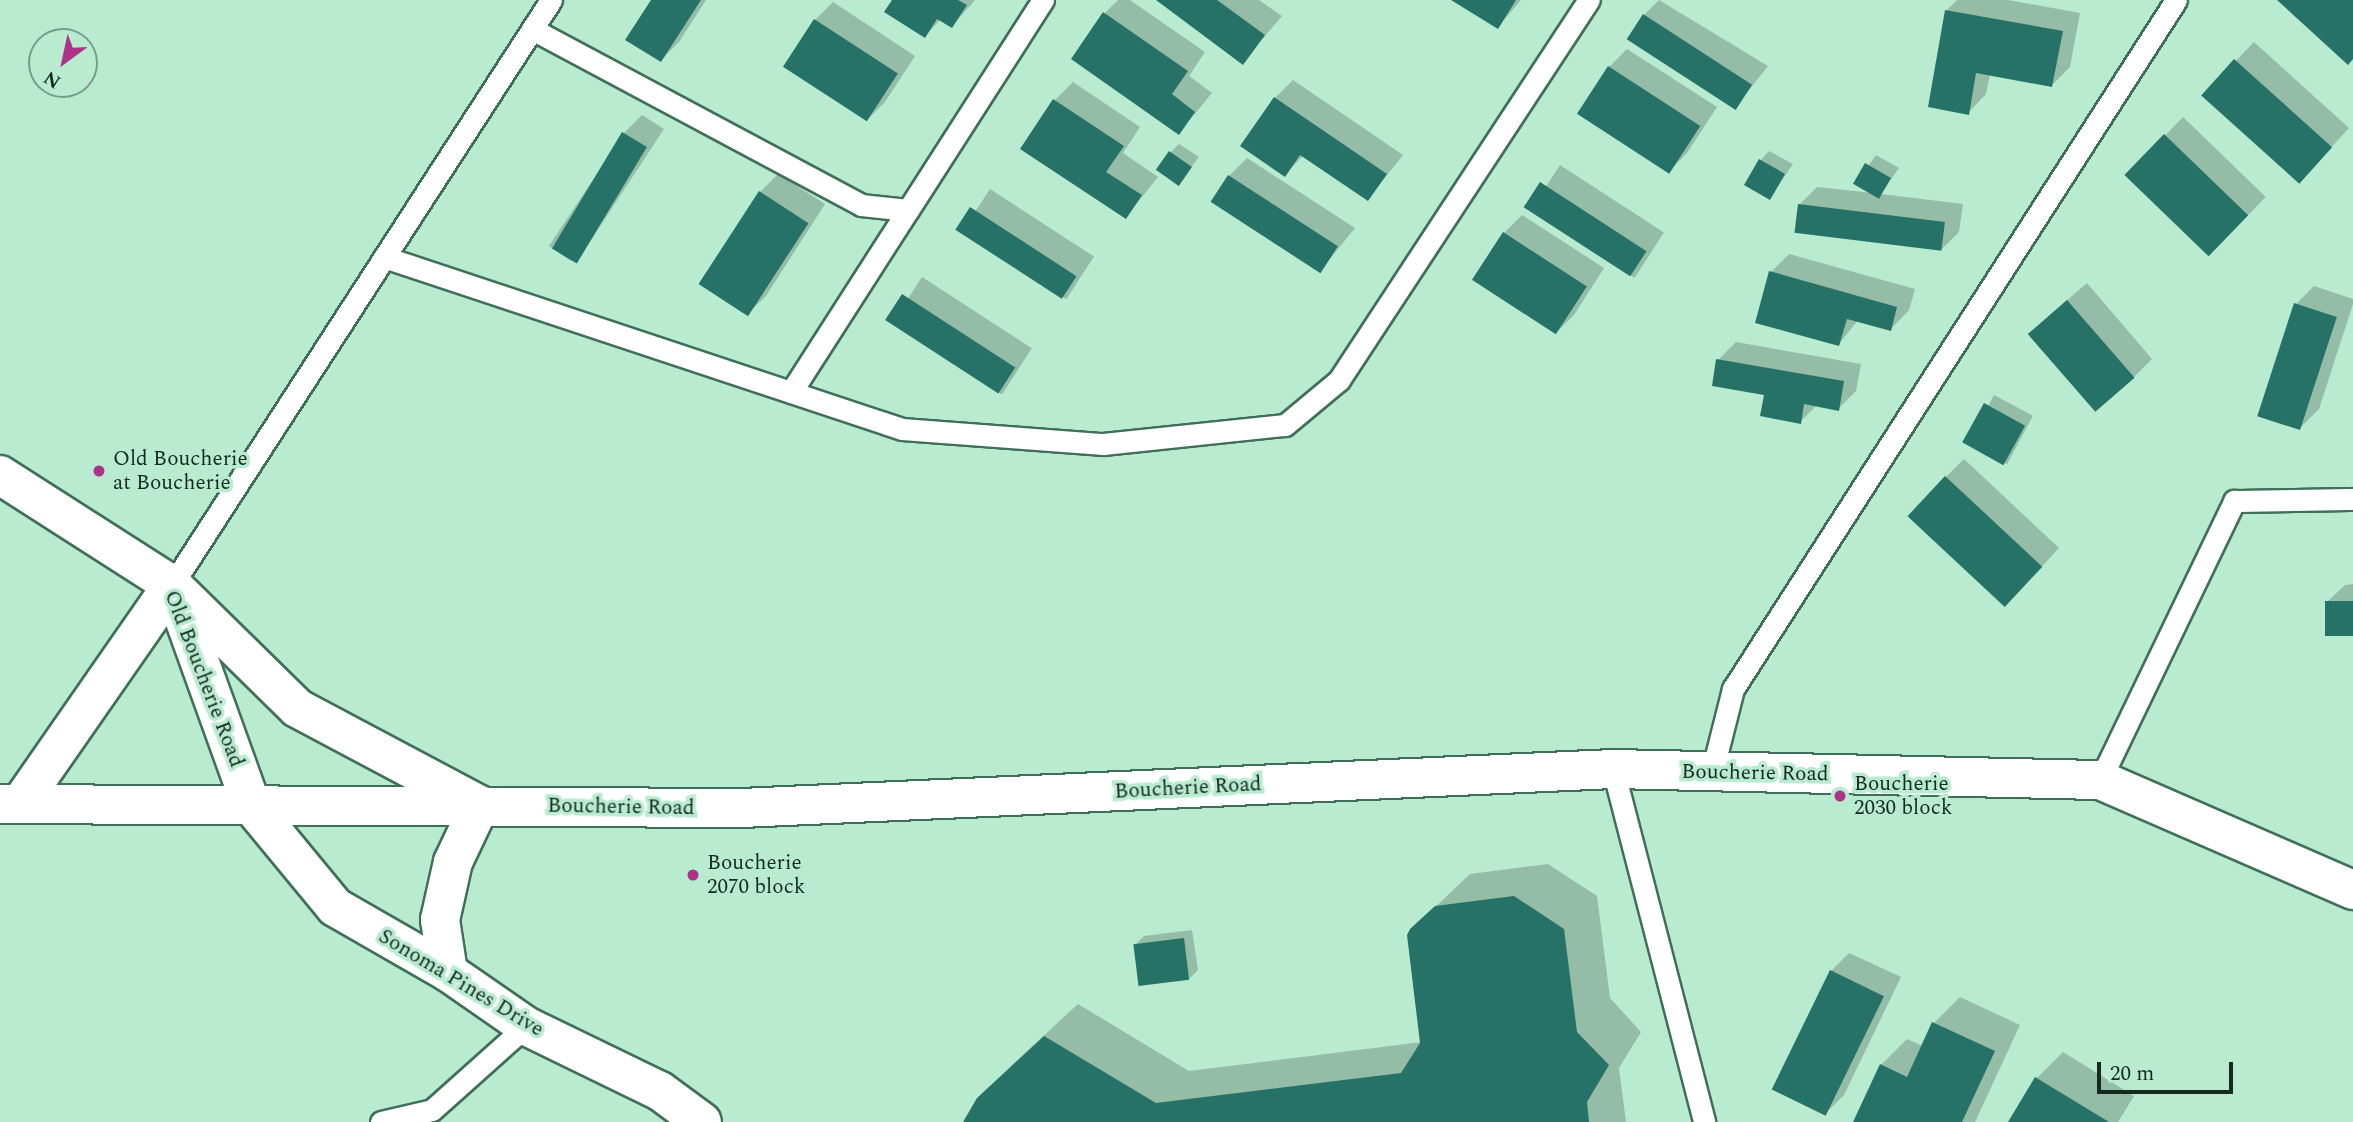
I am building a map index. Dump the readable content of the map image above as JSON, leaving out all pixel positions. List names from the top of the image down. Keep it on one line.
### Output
{"streets":{"main road":["Old Boucherie Road","Boucherie Road","Sonoma Pines Drive"]},"crossings":[["Old Boucherie Road","Boucherie Road"],["Old Boucherie Road","Sonoma Pines Drive"],["Boucherie Road","Sonoma Pines Drive"]],"places":["Old Boucherie at Boucherie","Boucherie 2030 block","Boucherie 2070 block"],"scale_bar":"20 m","north":"bottom left"}
